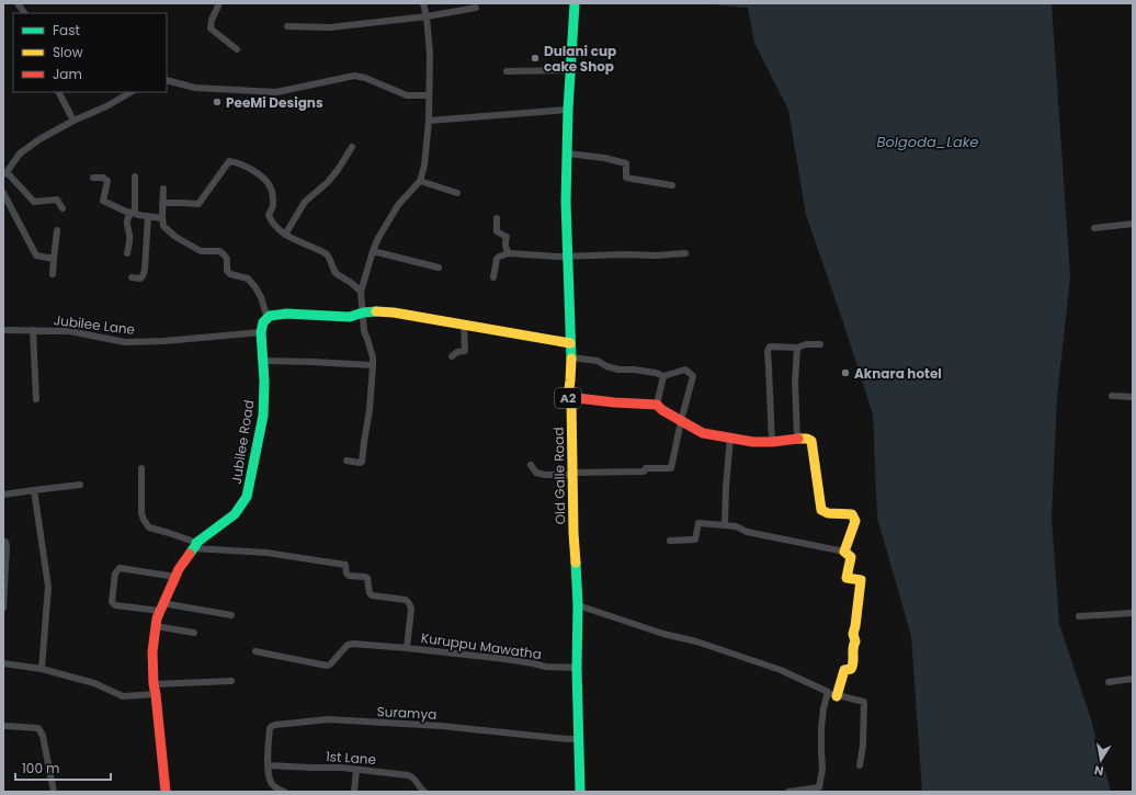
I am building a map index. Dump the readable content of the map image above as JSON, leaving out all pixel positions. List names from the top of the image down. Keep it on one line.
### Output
{"streets":{"main road":["A2","Jubilee Road","Old Galle Road"],"street":["Jubilee Lane","Kuruppu Mawatha","Suramya","1st Lane"]},"crossings":[["Jubilee Lane","Jubilee Road"],["Jubilee Road","Kuruppu Mawatha"],["Old Galle Road","Kuruppu Mawatha"],["Old Galle Road","Suramya"],["Suramya","1st Lane"]],"water":["Bolgoda_Lake"],"places":["Dulani cup cake Shop","PeeMi Designs","Aknara hotel"],"legend":["Fast","Slow","Jam"],"scale_bar":"100 m","north":"bottom"}
